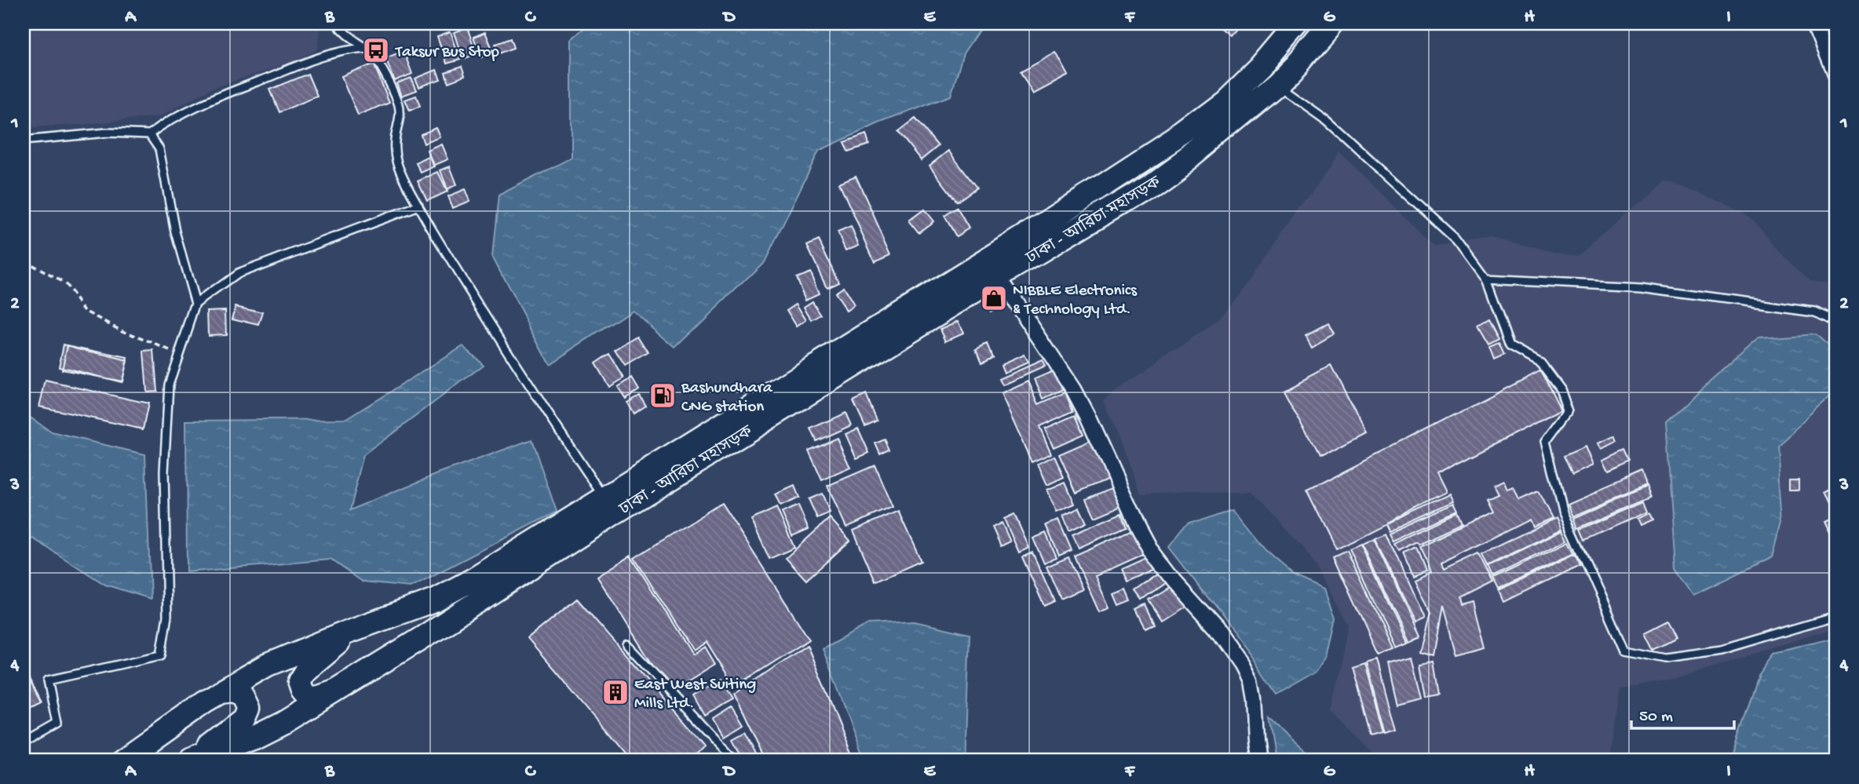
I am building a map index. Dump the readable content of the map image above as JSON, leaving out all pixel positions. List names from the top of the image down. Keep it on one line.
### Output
{"streets":{"highway":["ঢাকা - আরিচা মহাসড়ক"]},"places":{"bus stop":["Taksur Bus Stop"],"shop":["NIBBLE Electronics & Technology Ltd."],"fuel station":["Bashundhara CNG station"],"building":["East West Suiting Mills Ltd."]},"scale_bar":"50 m","grid":{"columns":["A","B","C","D","E","F","G","H","I"],"rows":["1","2","3","4"]}}
